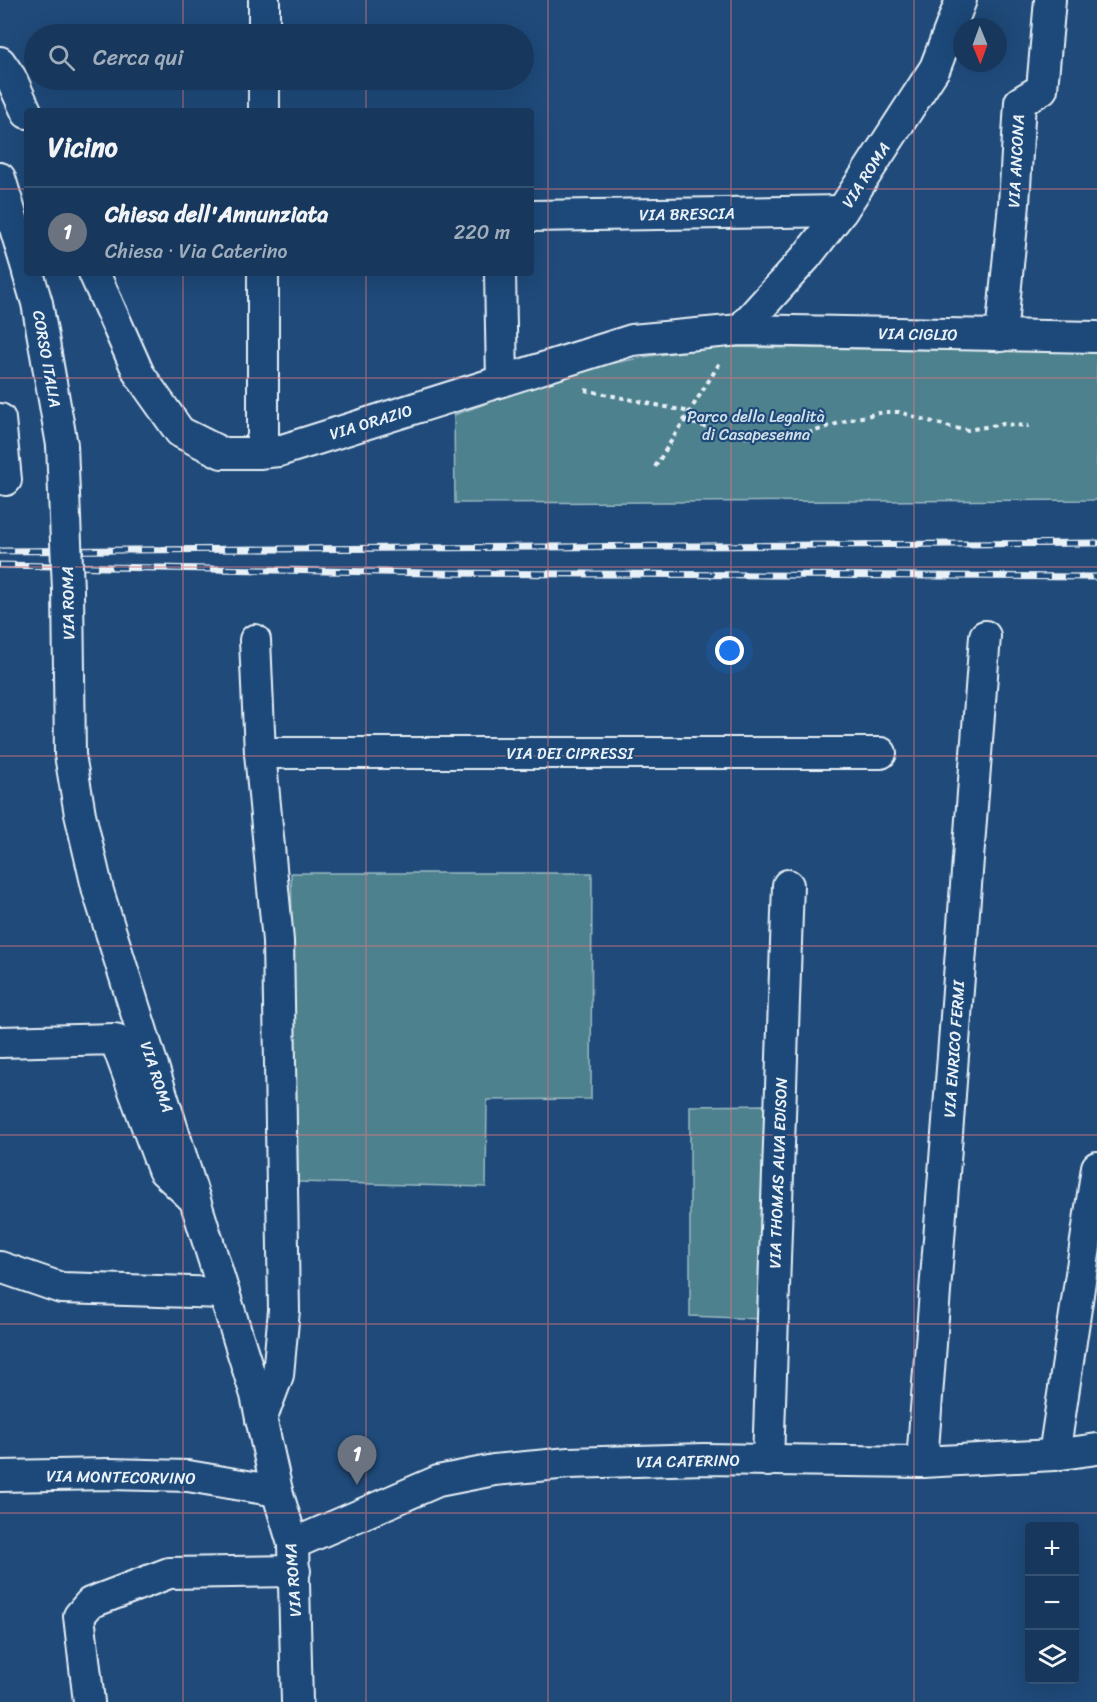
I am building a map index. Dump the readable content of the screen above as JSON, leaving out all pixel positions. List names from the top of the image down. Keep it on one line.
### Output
{"streets":{"street":["VIA ANCONA","VIA ROMA","VIA BRESCIA","VIA CIGLIO","CORSO ITALIA","VIA ORAZIO","VIA DEI CIPRESSI","VIA ENRICO FERMI","VIA THOMAS ALVA EDISON","VIA CATERINO","VIA MONTECORVINO"]},"crossings":[["VIA ANCONA","VIA CIGLIO"],["VIA ROMA","VIA BRESCIA"],["VIA ROMA","VIA CIGLIO"],["VIA ROMA","CORSO ITALIA"],["VIA ROMA","VIA ORAZIO"],["VIA ROMA","VIA CATERINO"],["VIA ROMA","VIA MONTECORVINO"],["VIA CIGLIO","VIA ORAZIO"],["VIA ENRICO FERMI","VIA CATERINO"],["VIA THOMAS ALVA EDISON","VIA CATERINO"]],"parks":["Parco della Legalità di Casapesenna"],"north":"bottom","page":{"search":"Cerca qui","heading":"Vicino","list":[{"mark":"1","name":"Chiesa dell'Annunziata","note":"Chiesa · Via Caterino","value":"220 m"}],"pins":"1","map_buttons":["+","−"]}}
